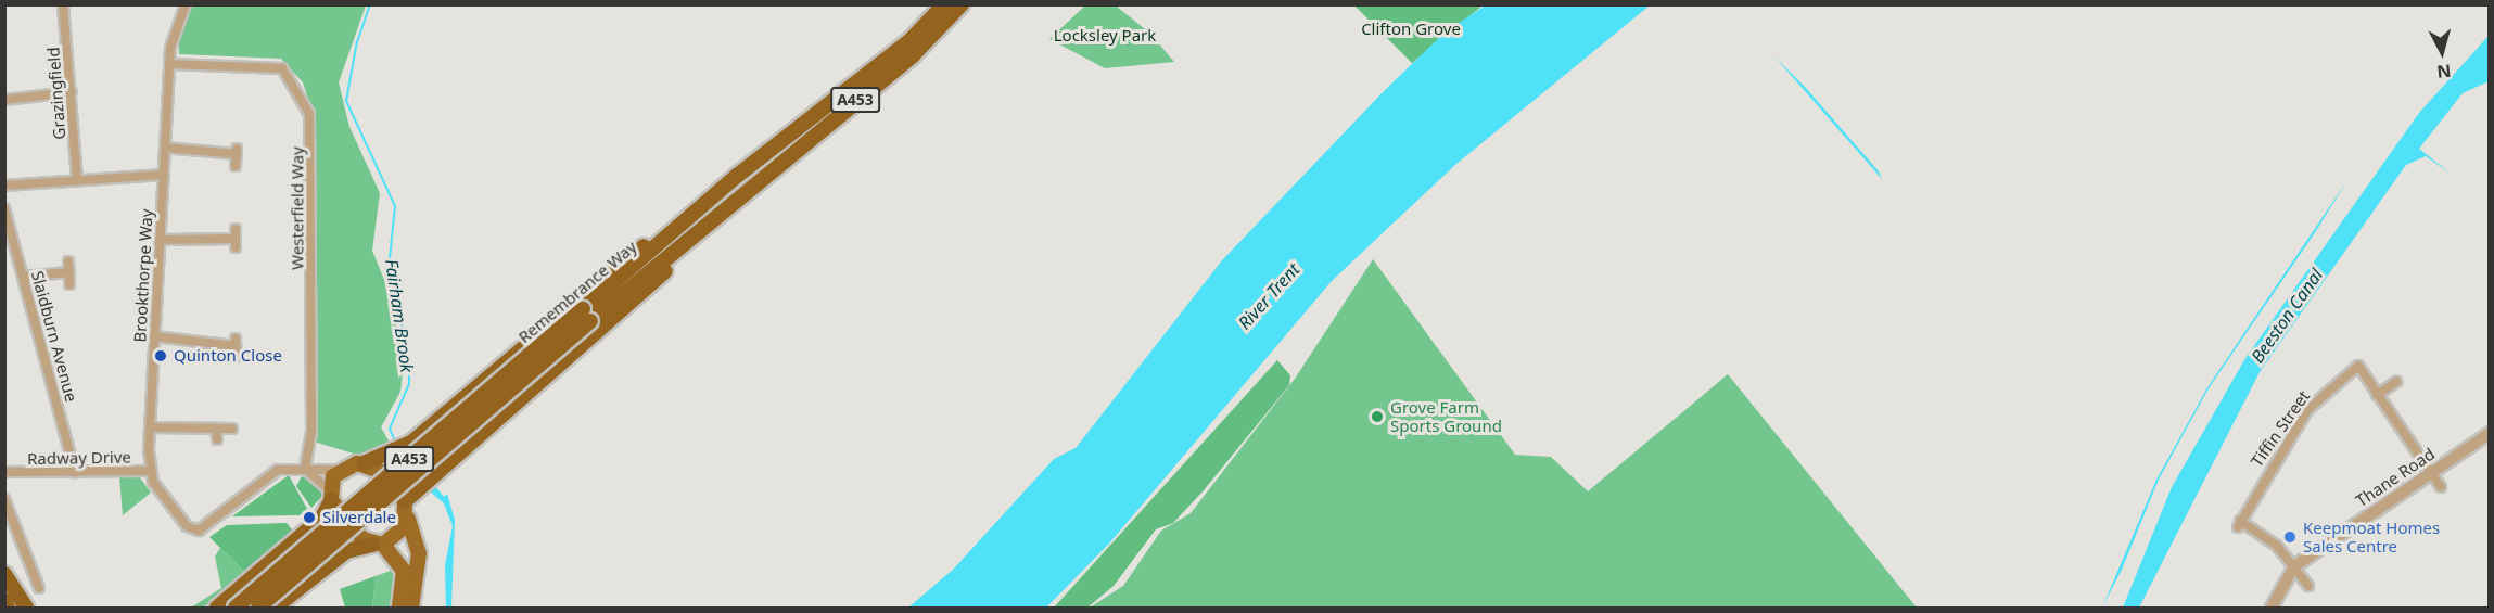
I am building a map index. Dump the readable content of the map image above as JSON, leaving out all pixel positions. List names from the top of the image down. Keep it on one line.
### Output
{"streets":{"highway":["A453","Remembrance Way"],"street":["Grazingfield","Westerfield Way","Brookthorpe Way","Slaidburn Avenue","Tiffin Street","Radway Drive","Thane Road"]},"crossings":[["Westerfield Way","Brookthorpe Way"],["Brookthorpe Way","Radway Drive"],["Slaidburn Avenue","Radway Drive"],["Tiffin Street","Thane Road"]],"water":["River Trent","Fairham Brook","Beeston Canal"],"parks":["Clifton Grove","Locksley Park"],"places":["Quinton Close","Grove Farm Sports Ground","Silverdale","Keepmoat Homes Sales Centre"],"north":"bottom"}
